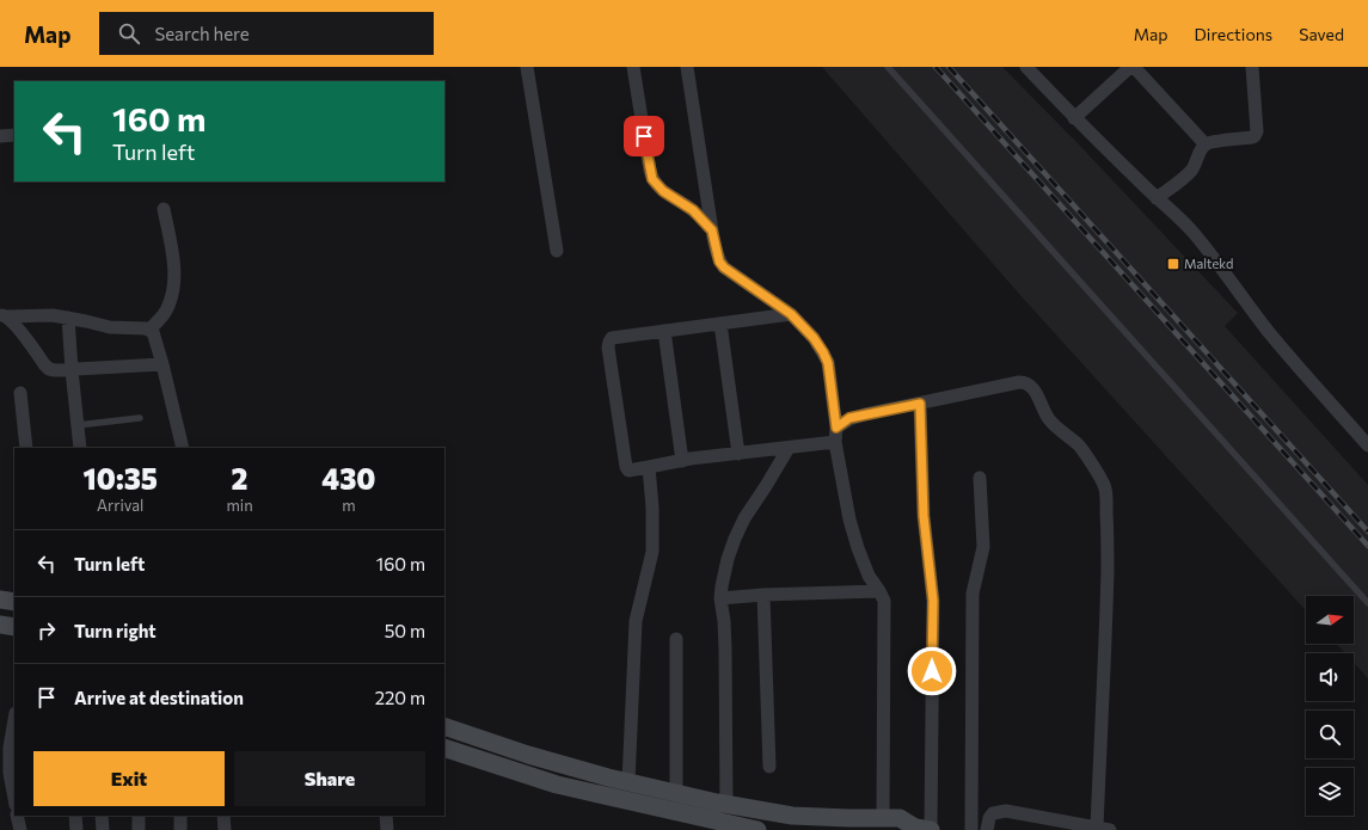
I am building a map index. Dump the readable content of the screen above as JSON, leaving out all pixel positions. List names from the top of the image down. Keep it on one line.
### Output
{"places":{"transit":["Maltekd"]},"north":"right","page":{"header":"Map","search":"Search here","nav":["Map","Directions","Saved"],"turn":["160 m","Turn left"],"eta":["10:35","Arrival","2","min","430","m"],"list":[{"name":"Turn left","value":"160 m"},{"name":"Turn right","value":"50 m"},{"name":"Arrive at destination","value":"220 m"}],"buttons":["Exit","Share"]}}
